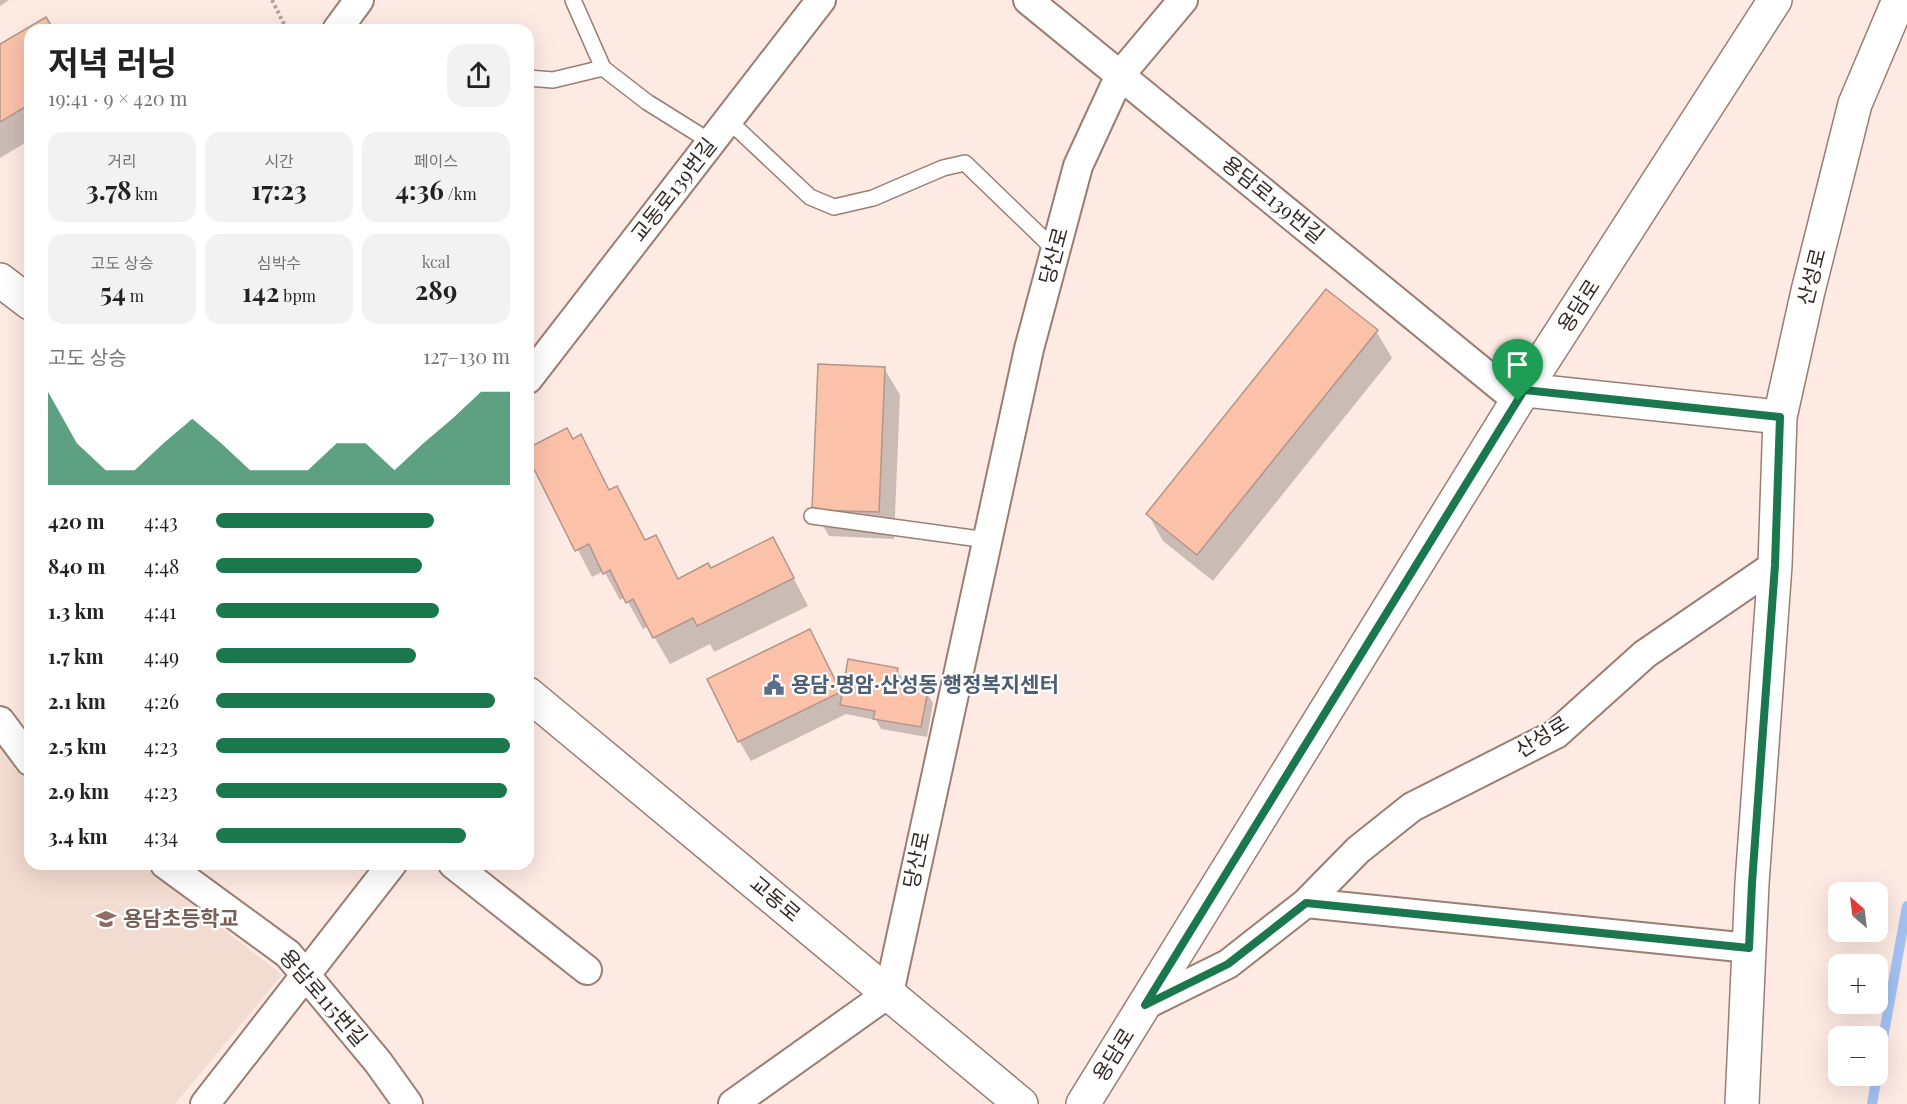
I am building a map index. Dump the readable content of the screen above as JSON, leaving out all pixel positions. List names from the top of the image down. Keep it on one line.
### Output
{"streets":{"street":["교동로139번길","용담로139번길","당산로","산성로","용담로","교동로","용담로115번길"]},"crossings":[["용담로139번길","당산로"],["용담로139번길","용담로"],["당산로","교동로"],["산성로","용담로"]],"places":{"public building":["용담·명암·산성동 행정복지센터"],"school or university":["용담초등학교"]},"north":"top left","page":{"heading":["저녁 러닝","19:41 · 9 × 420 m"],"stats":[["거리","3.78 km"],["시간","17:23"],["페이스","4:36 /km"],["고도 상승","54 m"],["심박수","142 bpm"],["kcal","289"]],"chart":["고도 상승","127–130 m"],"list":[{"name":"420 m","note":"4:43"},{"name":"840 m","note":"4:48"},{"name":"1.3 km","note":"4:41"},{"name":"1.7 km","note":"4:49"},{"name":"2.1 km","note":"4:26"},{"name":"2.5 km","note":"4:23"},{"name":"2.9 km","note":"4:23"},{"name":"3.4 km","note":"4:34"}],"map_buttons":["+","−"]}}
